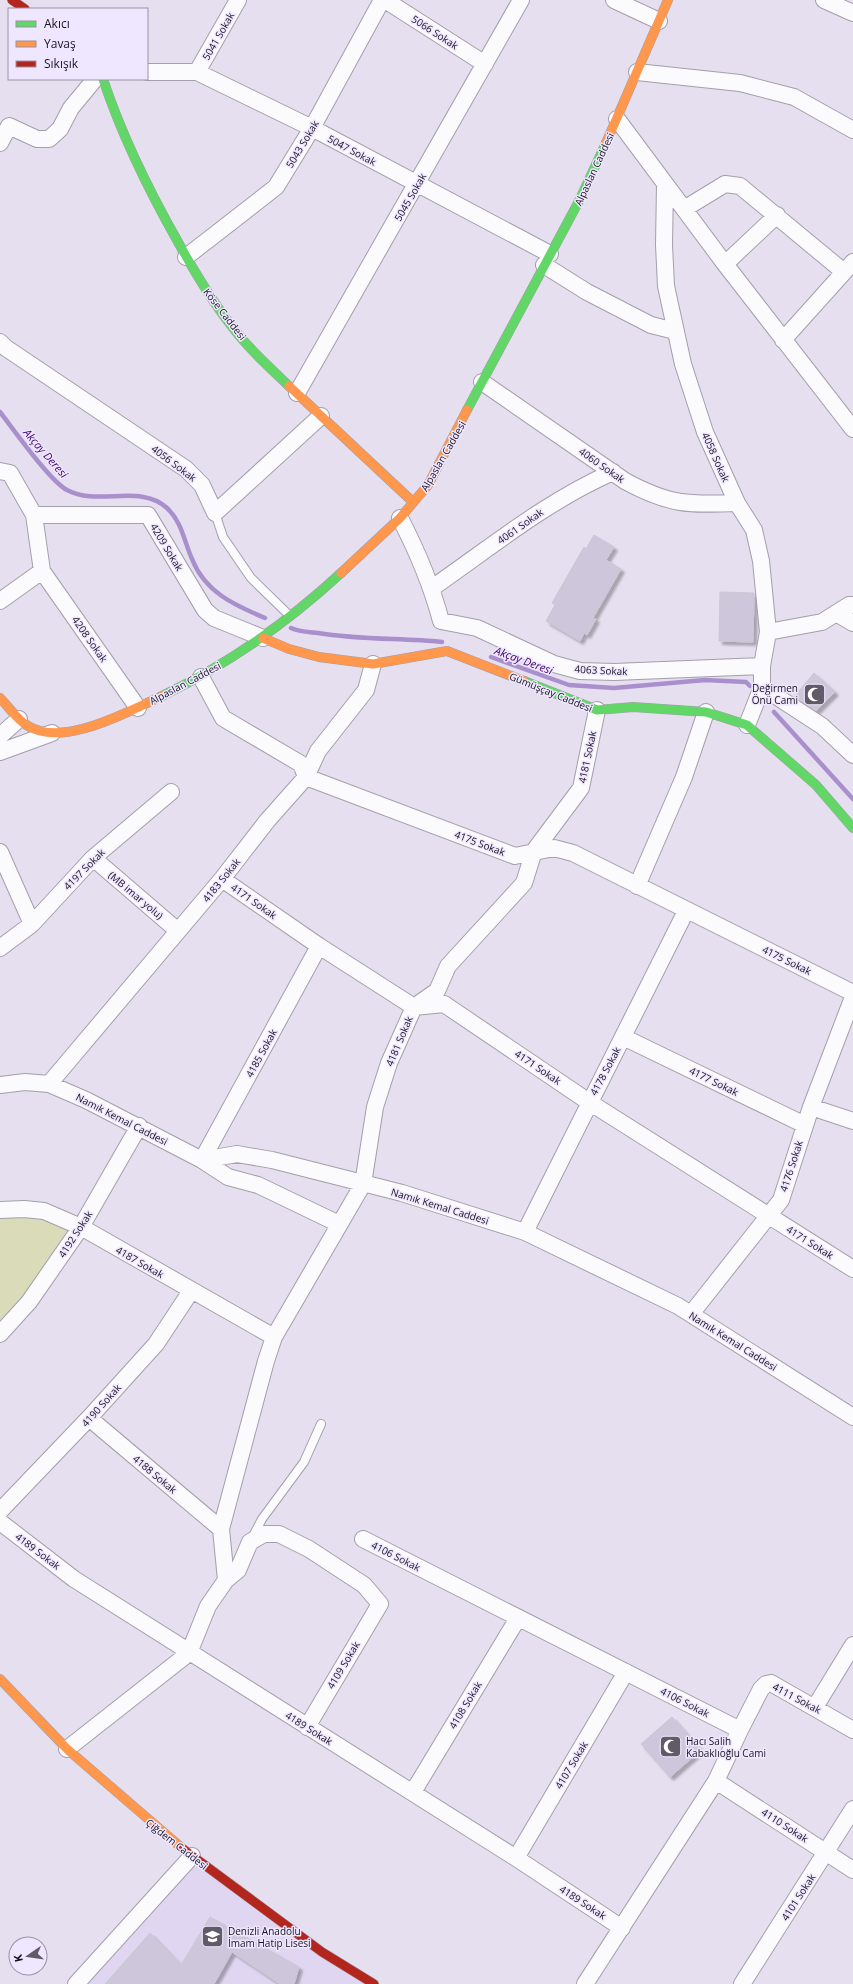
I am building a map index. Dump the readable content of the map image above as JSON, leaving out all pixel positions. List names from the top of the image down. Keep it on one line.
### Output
{"streets":{"street":["5066 Sokak","5041 Sokak","5043 Sokak","5047 Sokak","Alpaslan Caddesi","5045 Sokak","Köse Caddesi","4058 Sokak","4056 Sokak","4060 Sokak","4061 Sokak","4209 Sokak","4208 Sokak","4063 Sokak","Gümüşçay Caddesi","4181 Sokak","4175 Sokak","4197 Sokak","4183 Sokak","(MB imar yolu)","4171 Sokak","4185 Sokak","4178 Sokak","4177 Sokak","Namık Kemal Caddesi","4176 Sokak","4192 Sokak","4187 Sokak","4190 Sokak","4188 Sokak","4189 Sokak","4106 Sokak","4109 Sokak","4111 Sokak","4108 Sokak","4107 Sokak","4110 Sokak","Çiğdem Caddesi","4101 Sokak"]},"crossings":[["5066 Sokak","5045 Sokak"],["5041 Sokak","5047 Sokak"],["5043 Sokak","5047 Sokak"],["5043 Sokak","Köse Caddesi"],["5047 Sokak","Alpaslan Caddesi"],["5047 Sokak","5045 Sokak"],["5047 Sokak","4058 Sokak"],["Alpaslan Caddesi","Köse Caddesi"],["Alpaslan Caddesi","4060 Sokak"],["Alpaslan Caddesi","4209 Sokak"],["Alpaslan Caddesi","4208 Sokak"],["Alpaslan Caddesi","4063 Sokak"],["Alpaslan Caddesi","Gümüşçay Caddesi"],["5045 Sokak","Köse Caddesi"],["4058 Sokak","4060 Sokak"],["4058 Sokak","4063 Sokak"],["4058 Sokak","Gümüşçay Caddesi"],["4060 Sokak","4061 Sokak"],["4061 Sokak","4063 Sokak"],["4209 Sokak","Gümüşçay Caddesi"],["Gümüşçay Caddesi","4181 Sokak"],["Gümüşçay Caddesi","4183 Sokak"],["4181 Sokak","4175 Sokak"],["4181 Sokak","4171 Sokak"],["4181 Sokak","Namık Kemal Caddesi"],["4181 Sokak","4187 Sokak"],["4181 Sokak","4188 Sokak"],["4175 Sokak","4183 Sokak"],["4175 Sokak","4178 Sokak"],["4197 Sokak","(MB imar yolu)"],["4183 Sokak","(MB imar yolu)"],["4183 Sokak","4171 Sokak"],["4183 Sokak","Namık Kemal Caddesi"],["4171 Sokak","4185 Sokak"],["4171 Sokak","4178 Sokak"],["4171 Sokak","4176 Sokak"],["4185 Sokak","Namık Kemal Caddesi"],["4178 Sokak","4177 Sokak"],["4178 Sokak","Namık Kemal Caddesi"],["4177 Sokak","4176 Sokak"],["Namık Kemal Caddesi","4176 Sokak"],["Namık Kemal Caddesi","4192 Sokak"],["4192 Sokak","4187 Sokak"],["4187 Sokak","4190 Sokak"],["4190 Sokak","4188 Sokak"],["4189 Sokak","4109 Sokak"],["4189 Sokak","4108 Sokak"],["4189 Sokak","4107 Sokak"],["4106 Sokak","4111 Sokak"],["4106 Sokak","4108 Sokak"],["4106 Sokak","4107 Sokak"],["4110 Sokak","4101 Sokak"]],"water":["Akçay Deresi"],"places":{"mosque":["Değirmen Önü Cami","Hacı Salih Kabaklıoğlu Cami"],"school or university":["Denizli Anadolu İmam Hatip Lisesi"]},"legend":["Akıcı","Yavaş","Sıkışık"],"north":"left"}
